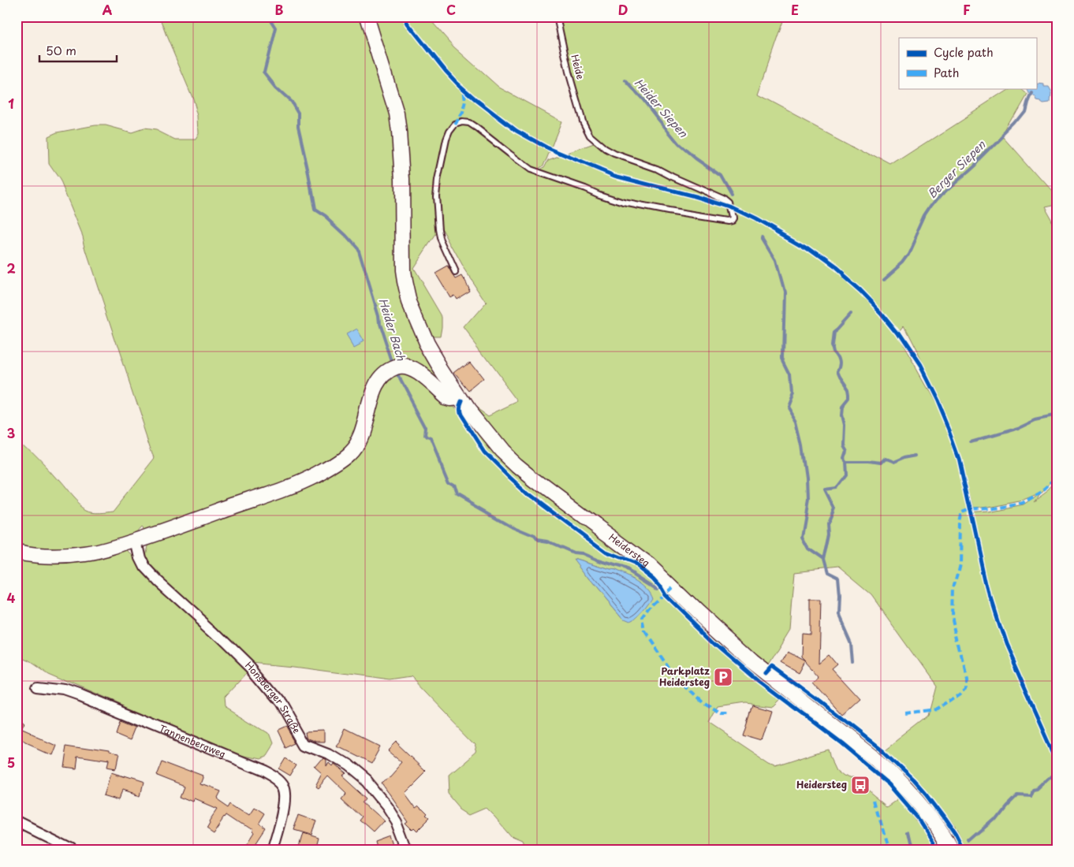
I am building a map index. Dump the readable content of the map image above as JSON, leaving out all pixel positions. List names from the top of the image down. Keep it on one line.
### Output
{"streets":{"main road":["Heidersteg"],"street":["Honsberger Straße","Tannenbergweg"],"lane":["Heide"]},"water":["Heider Siepen","Berger Siepen","Heider Bach"],"places":{"parking":["Parkplatz Heidersteg"],"bus stop":["Heidersteg"]},"legend":["Cycle path","Path"],"scale_bar":"50 m","grid":{"columns":["A","B","C","D","E","F"],"rows":["1","2","3","4","5"]}}
